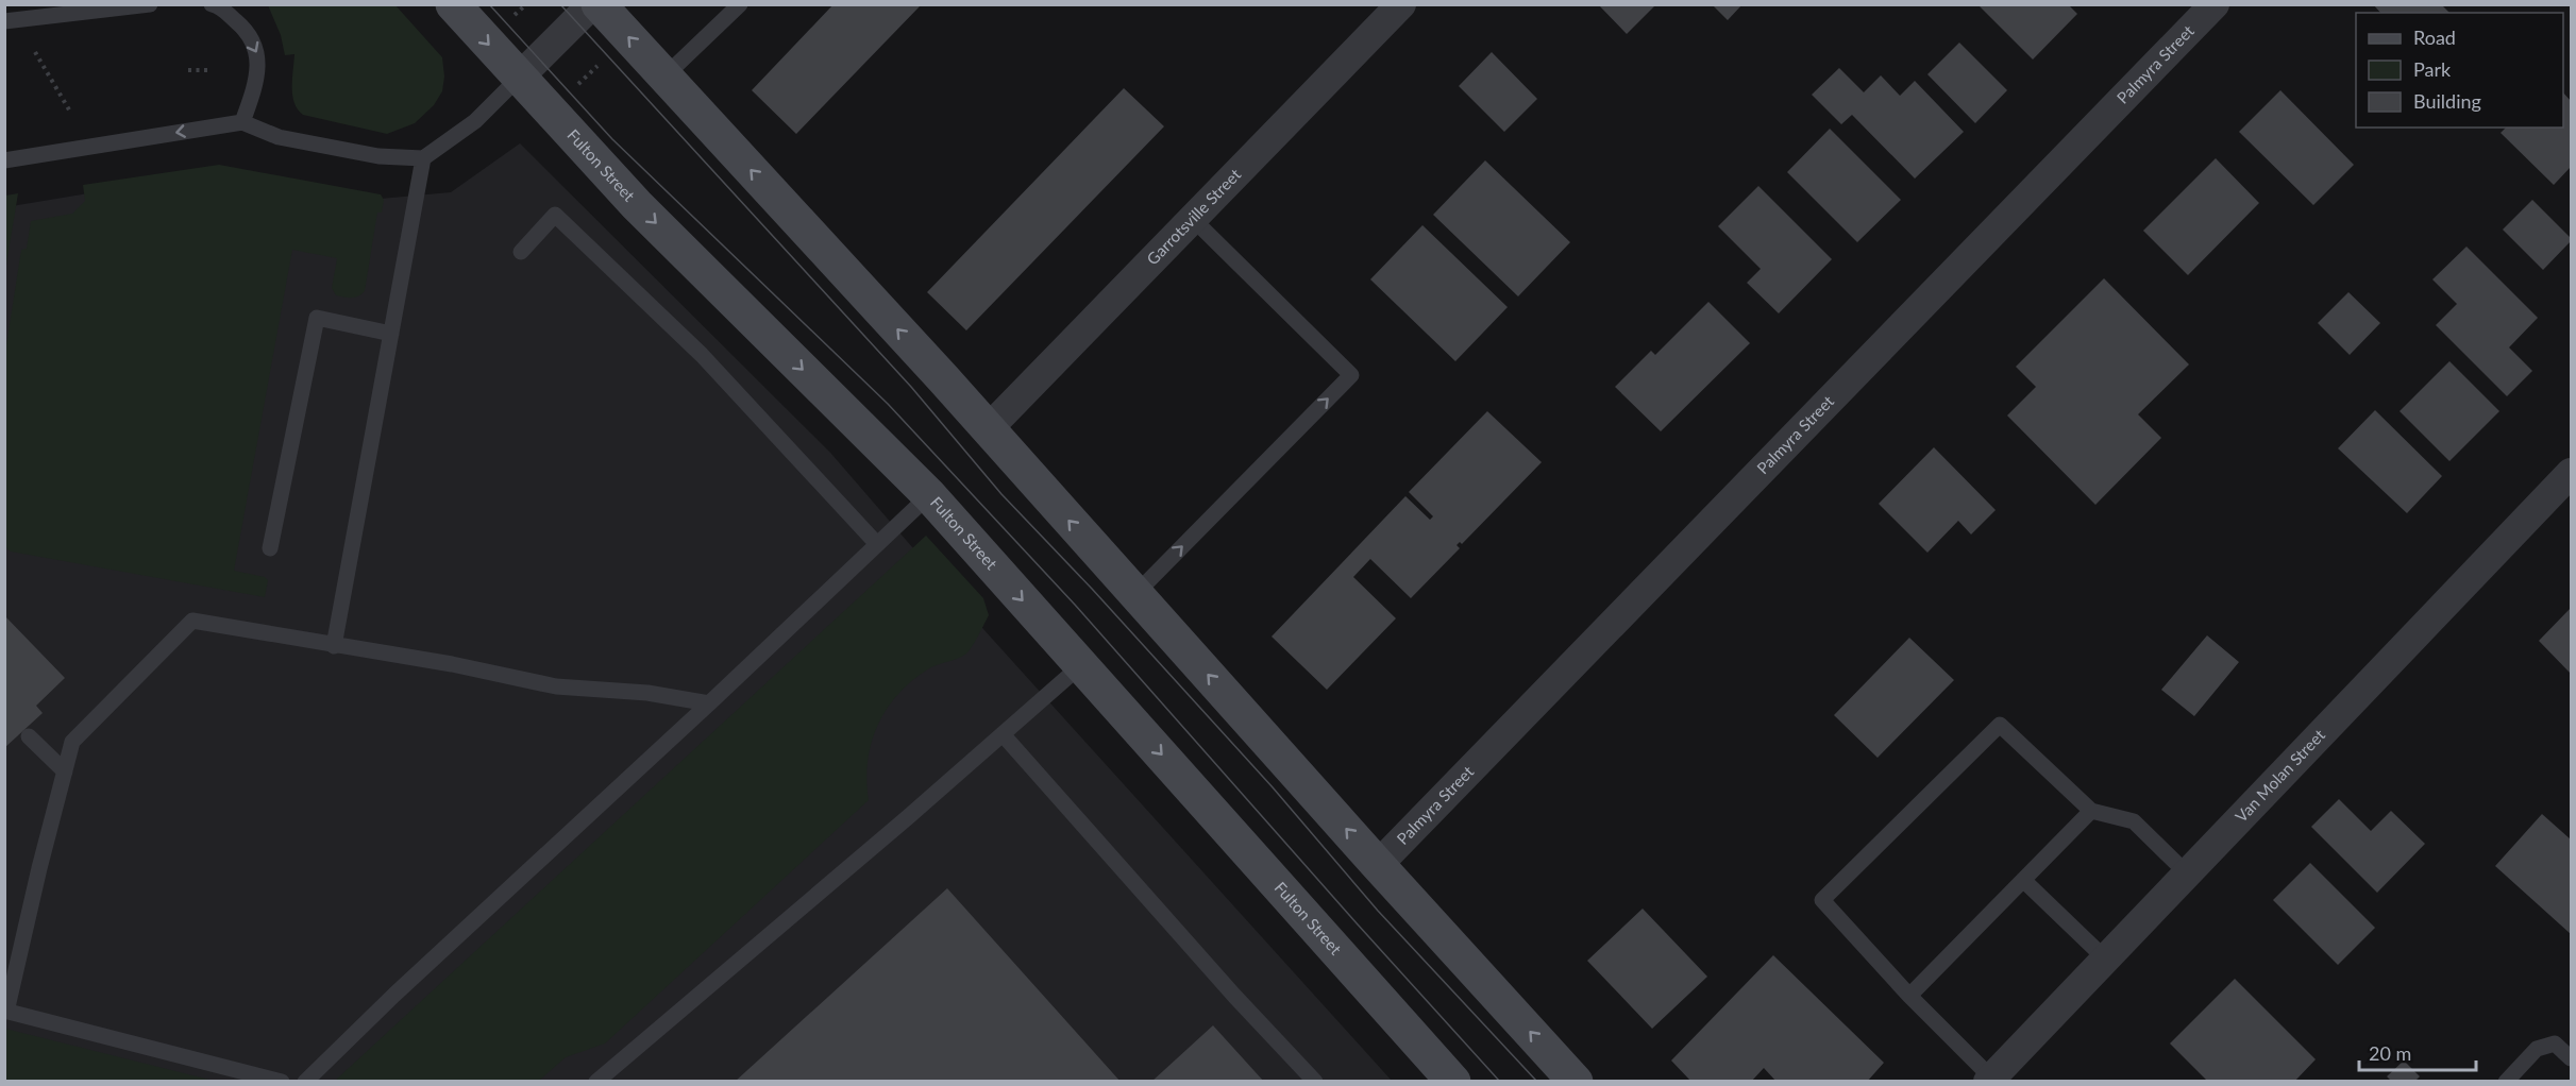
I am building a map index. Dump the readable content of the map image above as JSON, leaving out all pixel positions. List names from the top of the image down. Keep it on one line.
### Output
{"streets":{"main road":["Fulton Street"],"street":["Palmyra Street","Garrotsville Street","Van Molan Street"]},"legend":["Road","Park","Building"],"scale_bar":"20 m"}
